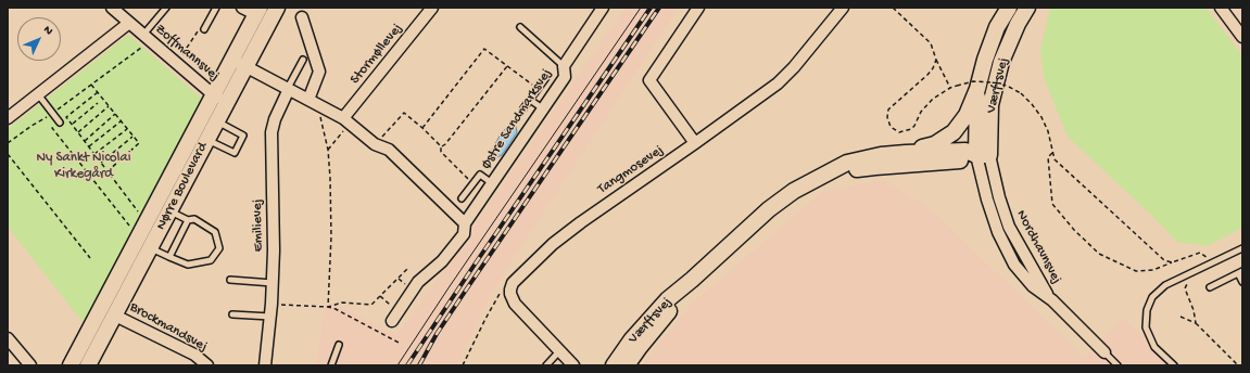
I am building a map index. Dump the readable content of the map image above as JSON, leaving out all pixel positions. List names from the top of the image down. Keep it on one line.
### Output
{"streets":{"street":["Zoffmannsvej","Stormøllevej","Værftsvej","Østre Sandmarksvej","Tangmosevej","Nørre Boulevard","Emilievej","Nordhavnsvej","Brockmandsvej"]},"crossings":[["Zoffmannsvej","Nørre Boulevard"],["Værftsvej","Nordhavnsvej"],["Nørre Boulevard","Brockmandsvej"]],"parks":["Ny Sankt Nicolai Kirkegård"],"north":"top right"}
